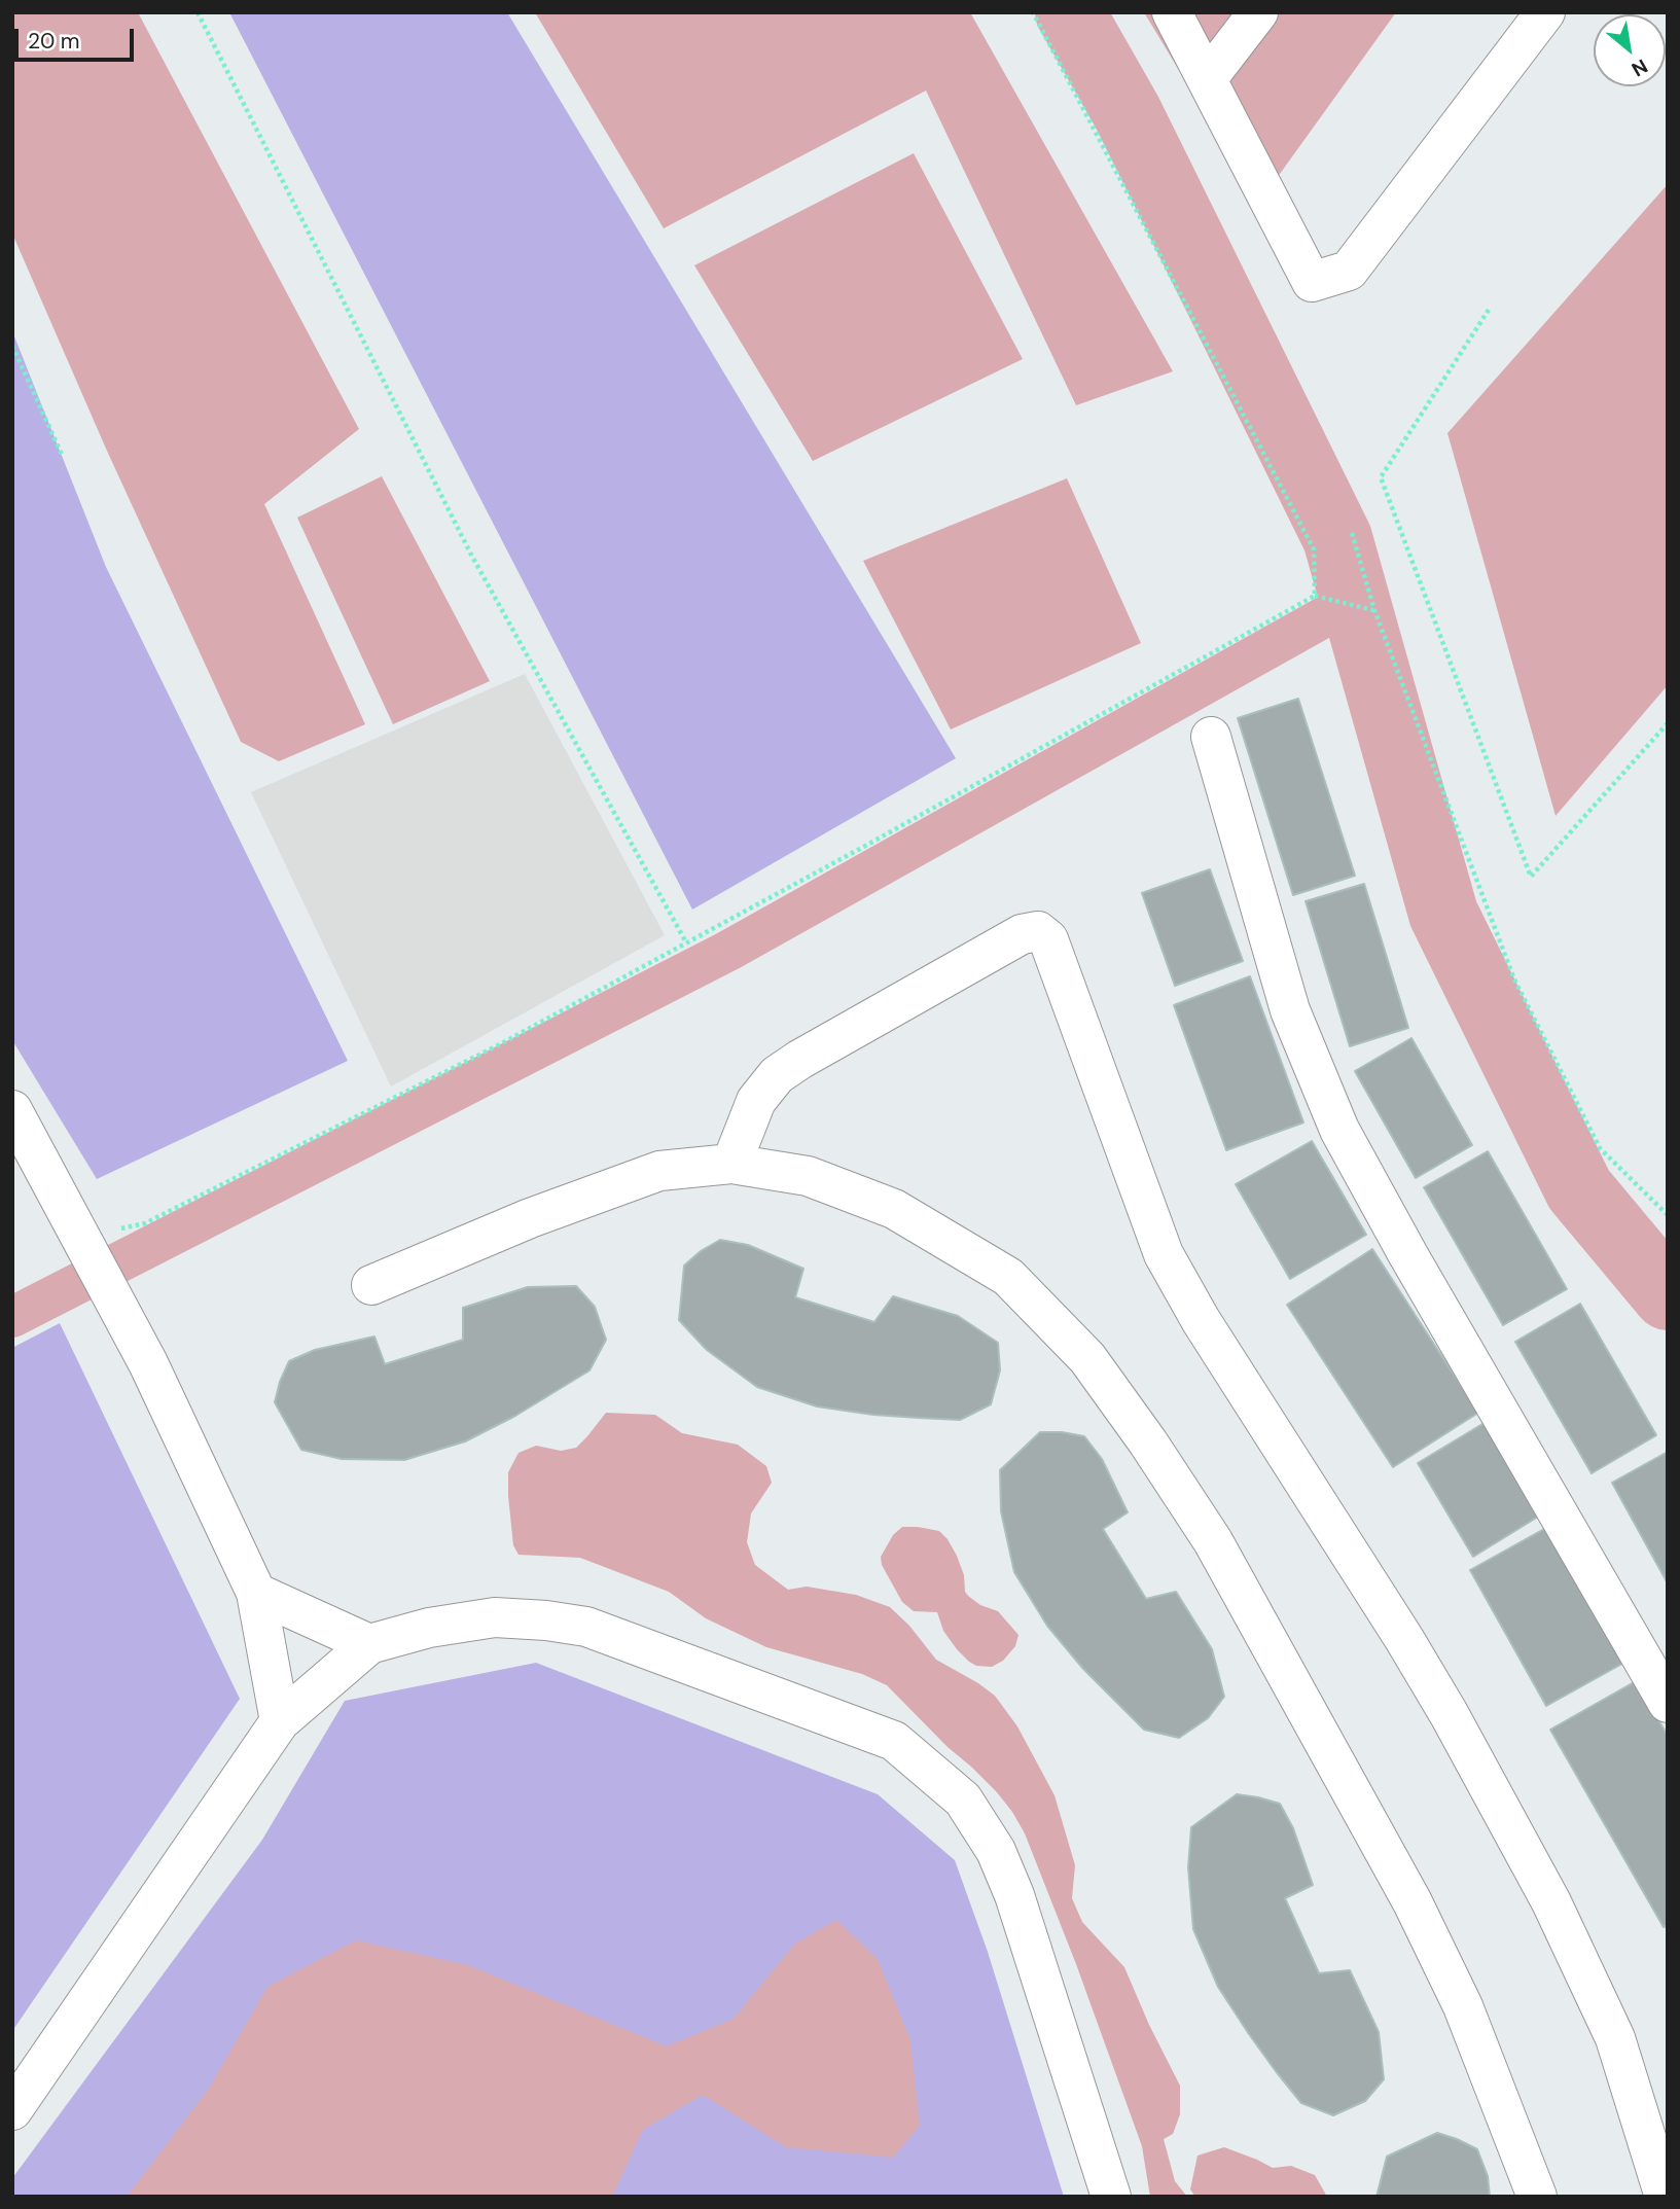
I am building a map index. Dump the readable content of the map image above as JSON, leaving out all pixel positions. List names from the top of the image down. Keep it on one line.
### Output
{"scale_bar":"20 m","north":"bottom right"}
